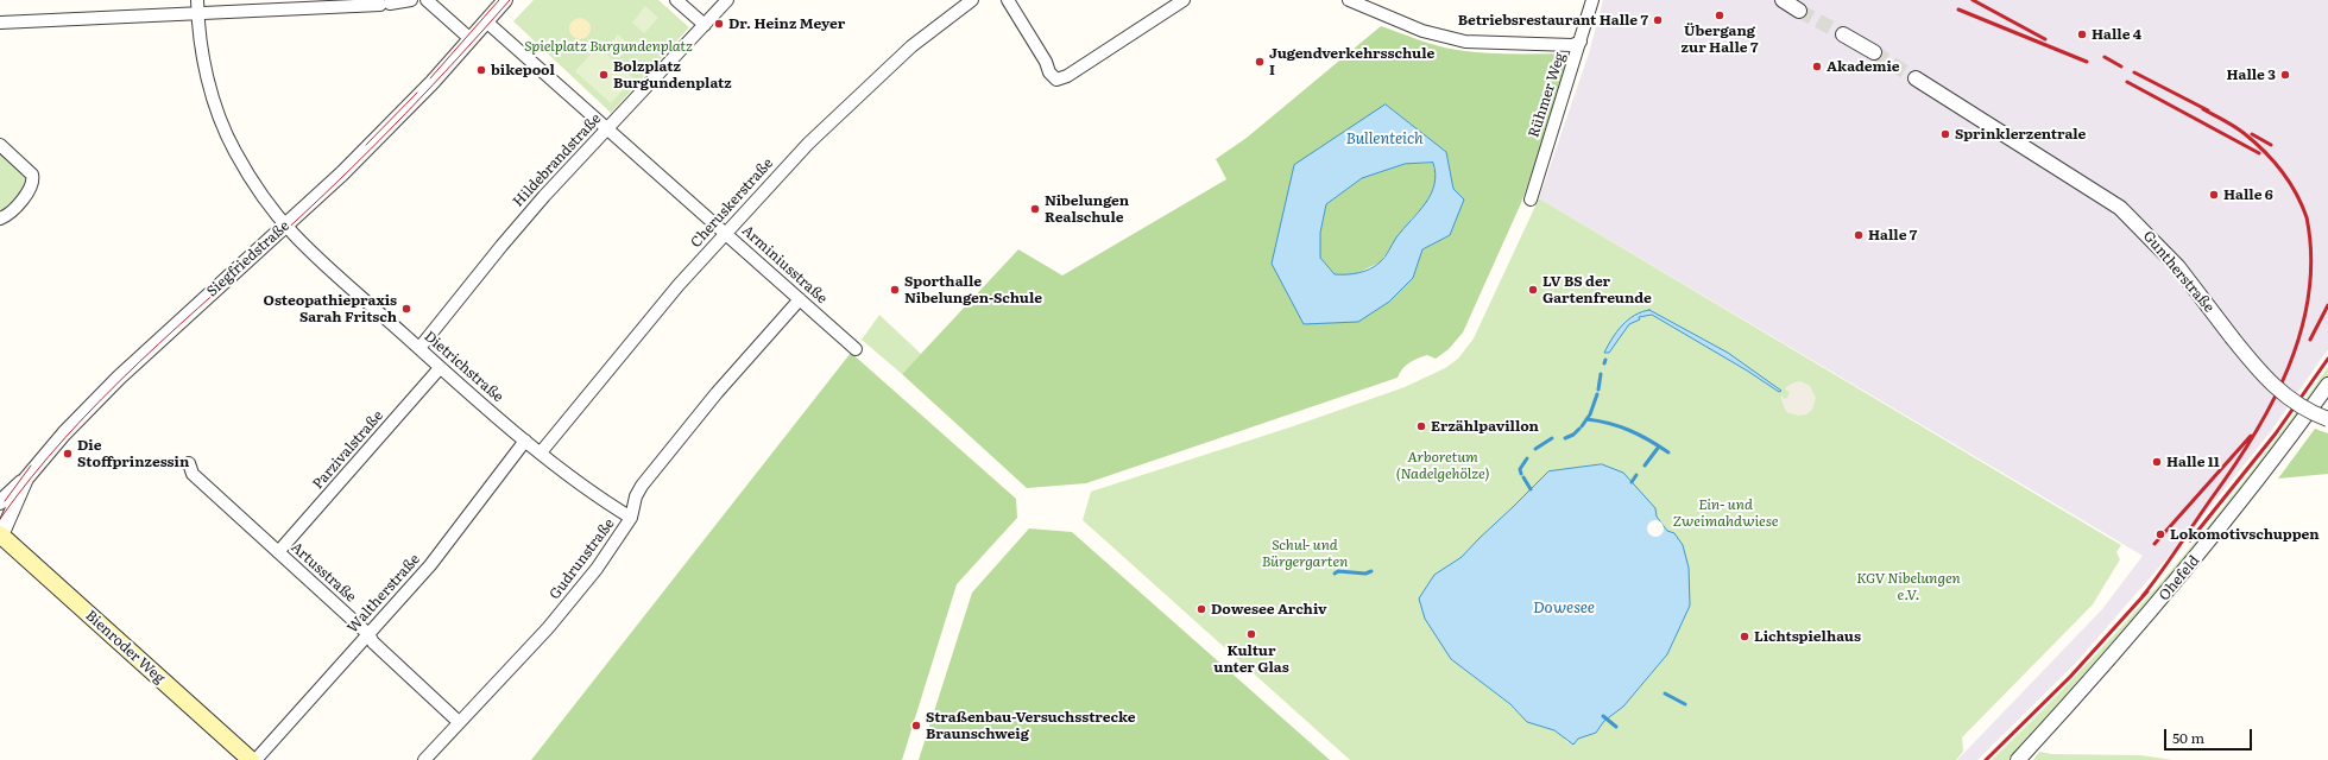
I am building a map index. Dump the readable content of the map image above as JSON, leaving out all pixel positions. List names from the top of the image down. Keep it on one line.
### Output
{"streets":{"main road":["Bienroder Weg"],"street":["Rühmer Weg","Hildebrandstraße","Cheruskerstraße","Siegfriedstraße","Arminiusstraße","Guntherstraße","Dietrichstraße","Parzivalstraße","Gudrunstraße","Artusstraße","Ohefeld","Waltherstraße"]},"crossings":[["Hildebrandstraße","Arminiusstraße"],["Hildebrandstraße","Dietrichstraße"],["Cheruskerstraße","Arminiusstraße"],["Cheruskerstraße","Dietrichstraße"],["Siegfriedstraße","Arminiusstraße"],["Siegfriedstraße","Dietrichstraße"],["Siegfriedstraße","Bienroder Weg"],["Arminiusstraße","Gudrunstraße"],["Dietrichstraße","Parzivalstraße"],["Dietrichstraße","Gudrunstraße"],["Dietrichstraße","Waltherstraße"],["Parzivalstraße","Artusstraße"],["Gudrunstraße","Artusstraße"],["Artusstraße","Waltherstraße"]],"water":["Bullenteich","Dowesee"],"parks":["Spielplatz Burgundenplatz","Arboretum (Nadelgehölze)","Ein- und Zweimahdwiese","Schul- und Bürgergarten","KGV Nibelungen e.V."],"places":["Übergang zur Halle 7","Betriebsrestaurant Halle 7","Dr. Heinz Meyer","Halle 4","Jugendverkehrsschule I","Akademie","bikepool","Bolzplatz Burgundenplatz","Halle 3","Sprinklerzentrale","Halle 6","Nibelungen Realschule","Halle 7","Sporthalle Nibelungen-Schule","LV BS der Gartenfreunde","Osteopathiepraxis Sarah Fritsch","Erzählpavillon","Die Stoffprinzessin","Halle 11","Lokomotivschuppen","Dowesee Archiv","Kultur unter Glas","Lichtspielhaus","Straßenbau-Versuchsstrecke Braunschweig"],"scale_bar":"50 m"}
